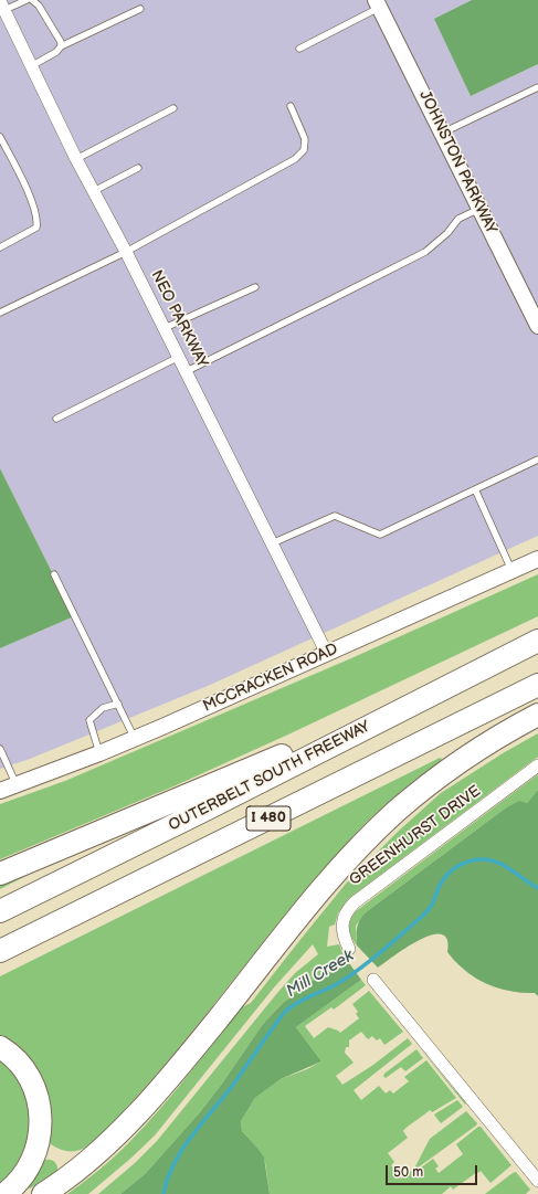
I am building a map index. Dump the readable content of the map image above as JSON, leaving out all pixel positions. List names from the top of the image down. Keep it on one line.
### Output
{"streets":{"highway":["OUTERBELT SOUTH FREEWAY","I 480"],"street":["JOHNSTON PARKWAY","NEO PARKWAY","MCCRACKEN ROAD","GREENHURST DRIVE"]},"crossings":[["NEO PARKWAY","MCCRACKEN ROAD"]],"water":["Mill Creek"],"scale_bar":"50 m"}
